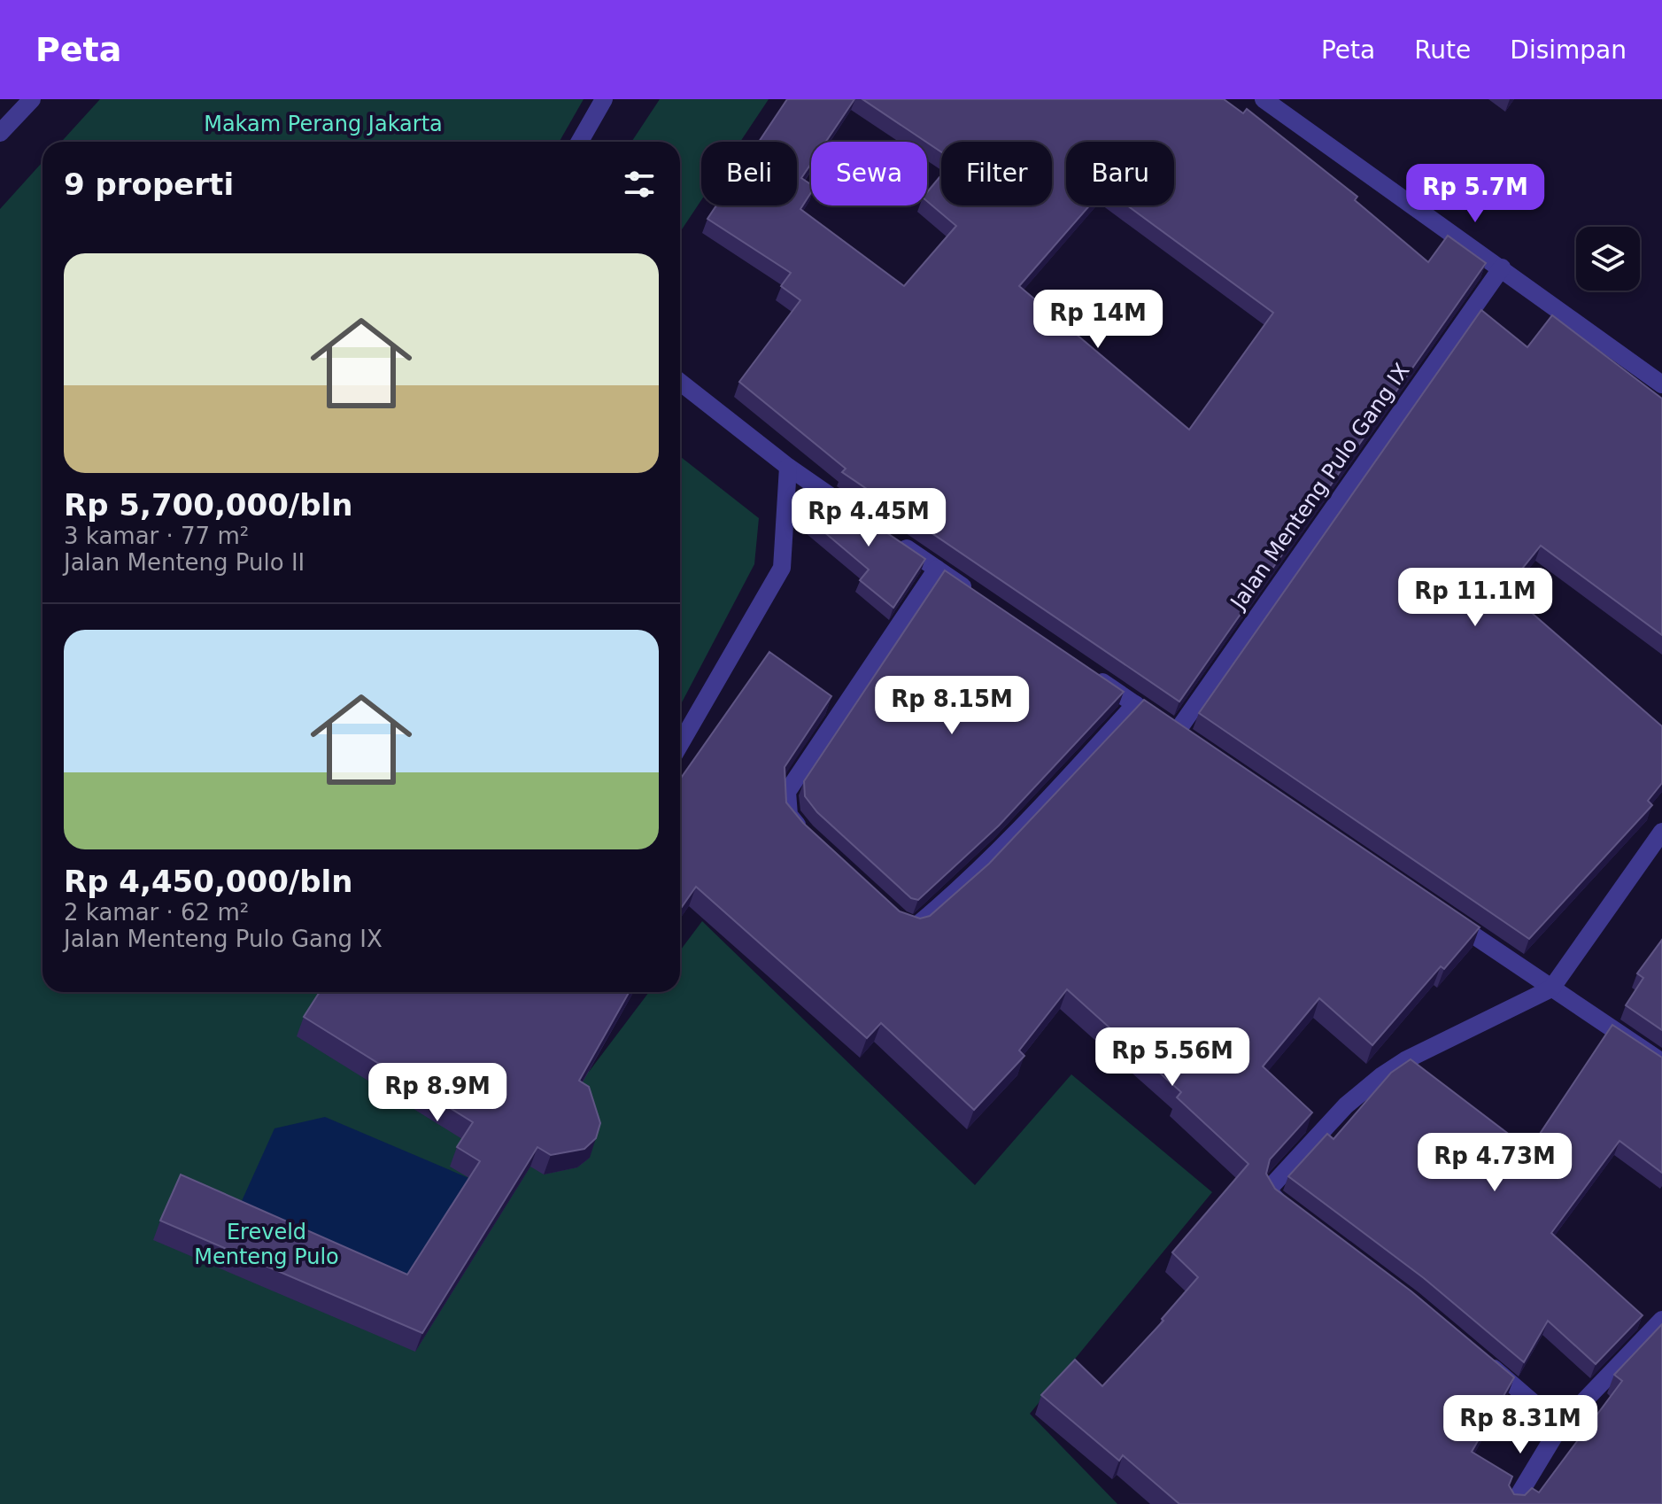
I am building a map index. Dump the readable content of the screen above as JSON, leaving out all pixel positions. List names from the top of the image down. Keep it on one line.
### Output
{"streets":{"street":["Jalan Menteng Pulo Gang IX"]},"parks":["Makam Perang Jakarta","Ereveld Menteng Pulo"],"page":{"header":"Peta","nav":["Peta","Rute","Disimpan"],"chip":["Beli","Sewa","Filter","Baru"],"heading":"9 properti","price":["Rp 5.7M","Rp 14M","Rp 4.45M","Rp 11.1M","Rp 8.15M","Rp 5.56M","Rp 8.9M","Rp 4.73M","Rp 8.31M"],"list":[{"name":"Rp 5,700,000/bln","note":"3 kamar · 77 m² · Jalan Menteng Pulo II"},{"name":"Rp 4,450,000/bln","note":"2 kamar · 62 m² · Jalan Menteng Pulo Gang IX"}]}}
